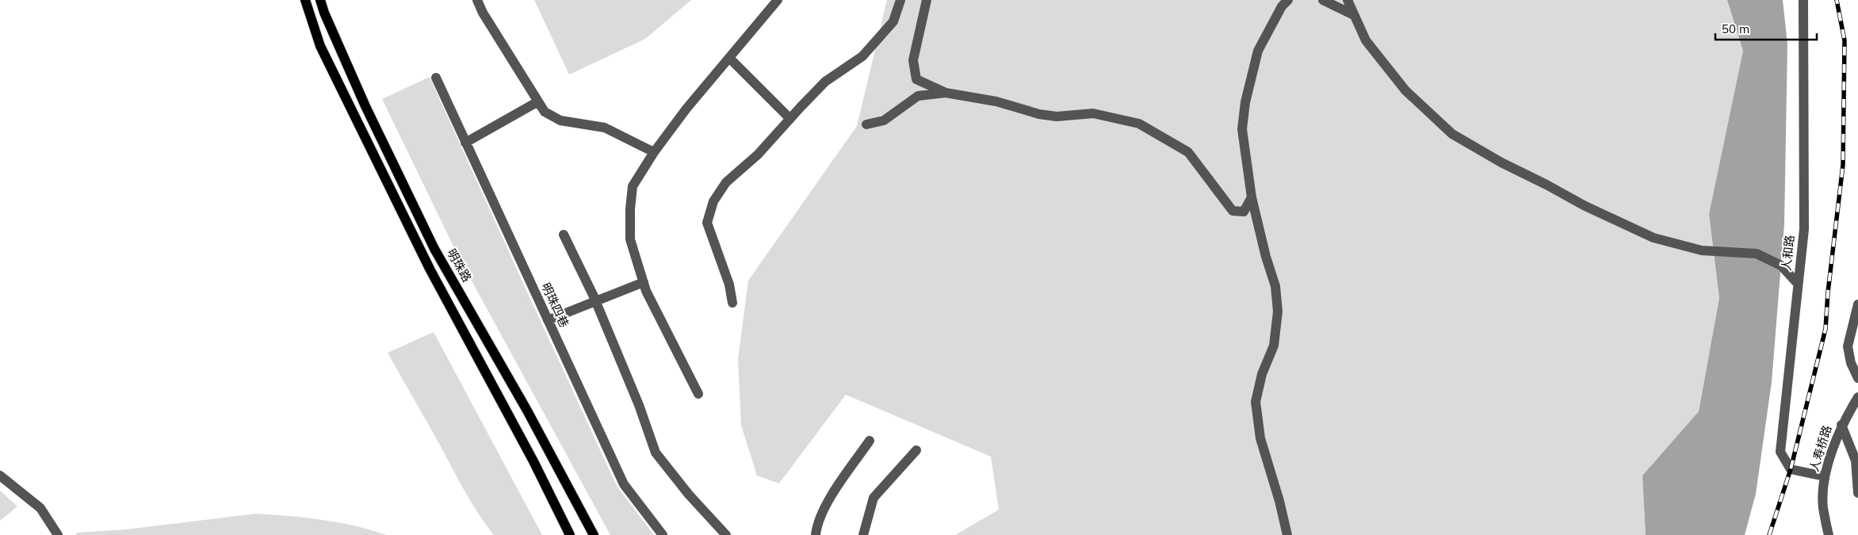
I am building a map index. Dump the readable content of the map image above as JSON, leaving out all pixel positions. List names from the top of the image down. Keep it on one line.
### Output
{"streets":{"main road":["明珠路"],"street":["人和路","明珠四巷","人寿桥路"]},"crossings":[["人和路","人寿桥路"]],"scale_bar":"50 m"}
